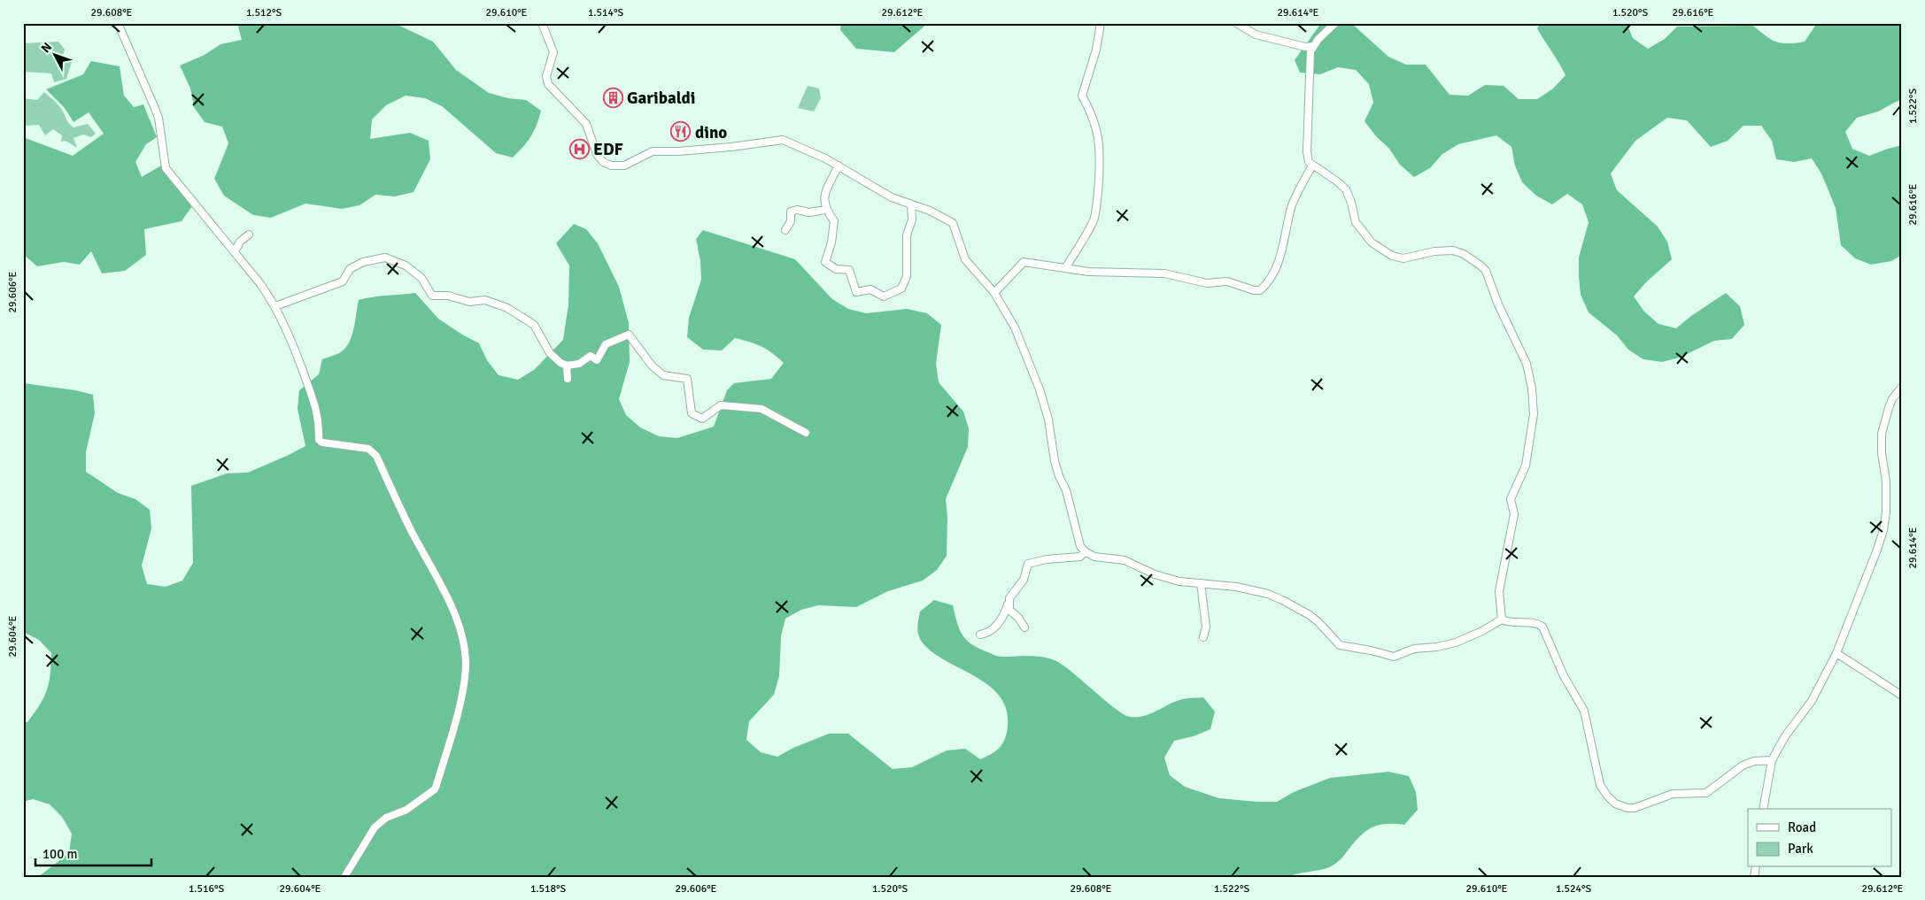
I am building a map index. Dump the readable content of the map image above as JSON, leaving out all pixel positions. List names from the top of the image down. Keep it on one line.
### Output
{"places":{"building":["Garibaldi"],"restaurant":["dino"],"hospital":["EDF"]},"legend":["Road","Park"],"scale_bar":"100 m","north":"top left","coordinates":["29.608°E","1.512°S","29.610°E","1.514°S","29.612°E","29.614°E","1.520°S","29.616°E","1.522°S","29.606°E","29.604°E","1.516°S","1.518°S","1.524°S"]}
